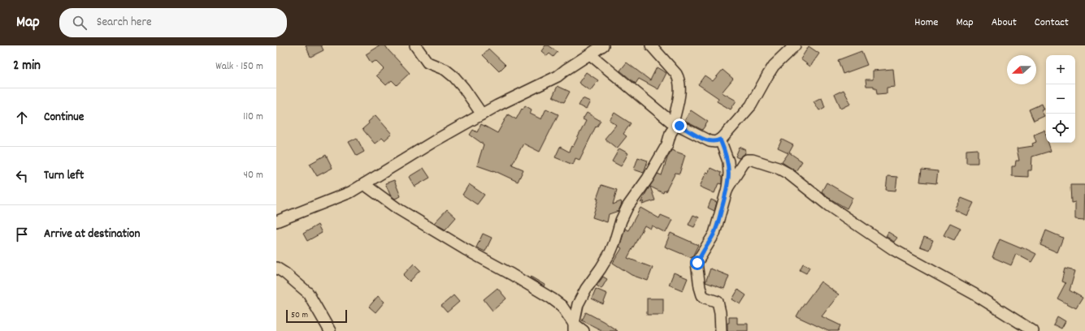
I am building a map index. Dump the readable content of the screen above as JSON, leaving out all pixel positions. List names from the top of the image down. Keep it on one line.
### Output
{"scale_bar":"50 m","north":"left","page":{"header":"Map","search":"Search here","nav":["Home","Map","About","Contact"],"heading":["2 min","Walk · 150 m"],"map_buttons":["+","−"],"list":[["Continue","110 m"],["Turn left","40 m"],"Arrive at destination"],"scale":"50 m"}}
